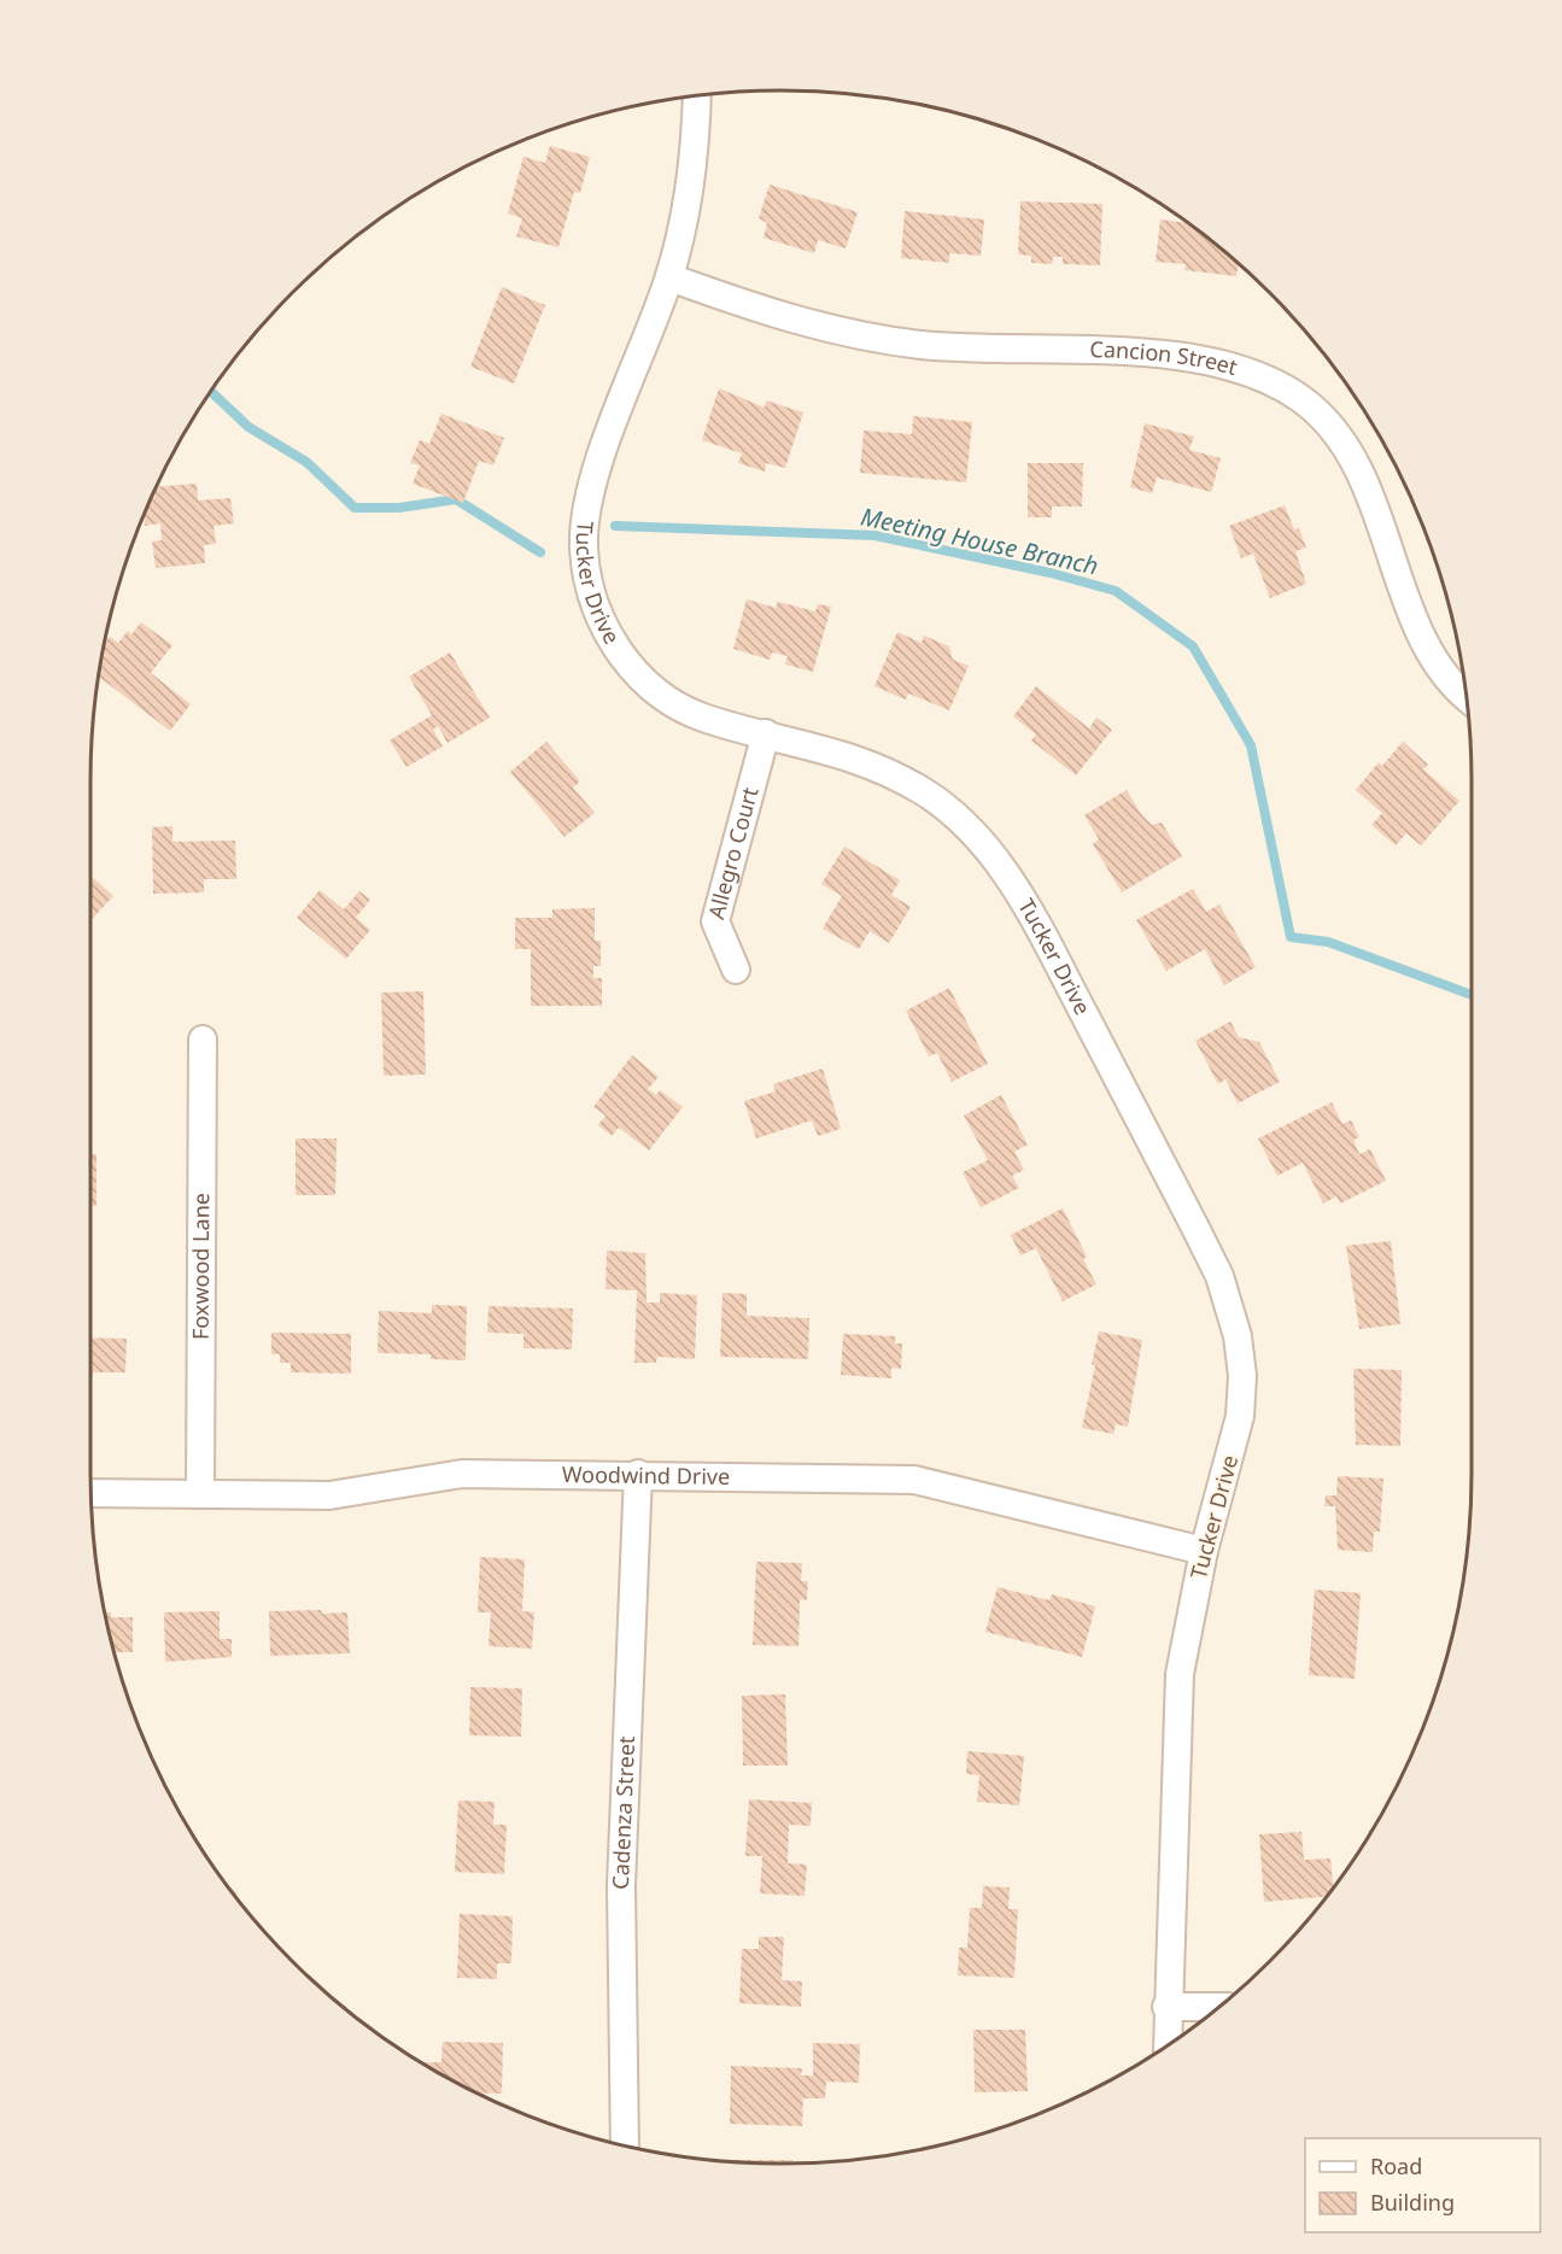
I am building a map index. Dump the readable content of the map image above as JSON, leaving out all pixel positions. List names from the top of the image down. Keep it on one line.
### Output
{"streets":{"street":["Cancion Street","Tucker Drive","Allegro Court","Foxwood Lane","Woodwind Drive","Cadenza Street"]},"crossings":[["Cancion Street","Tucker Drive"],["Tucker Drive","Allegro Court"],["Tucker Drive","Woodwind Drive"],["Foxwood Lane","Woodwind Drive"],["Woodwind Drive","Cadenza Street"]],"water":["Meeting House Branch"],"legend":["Road","Building"]}
